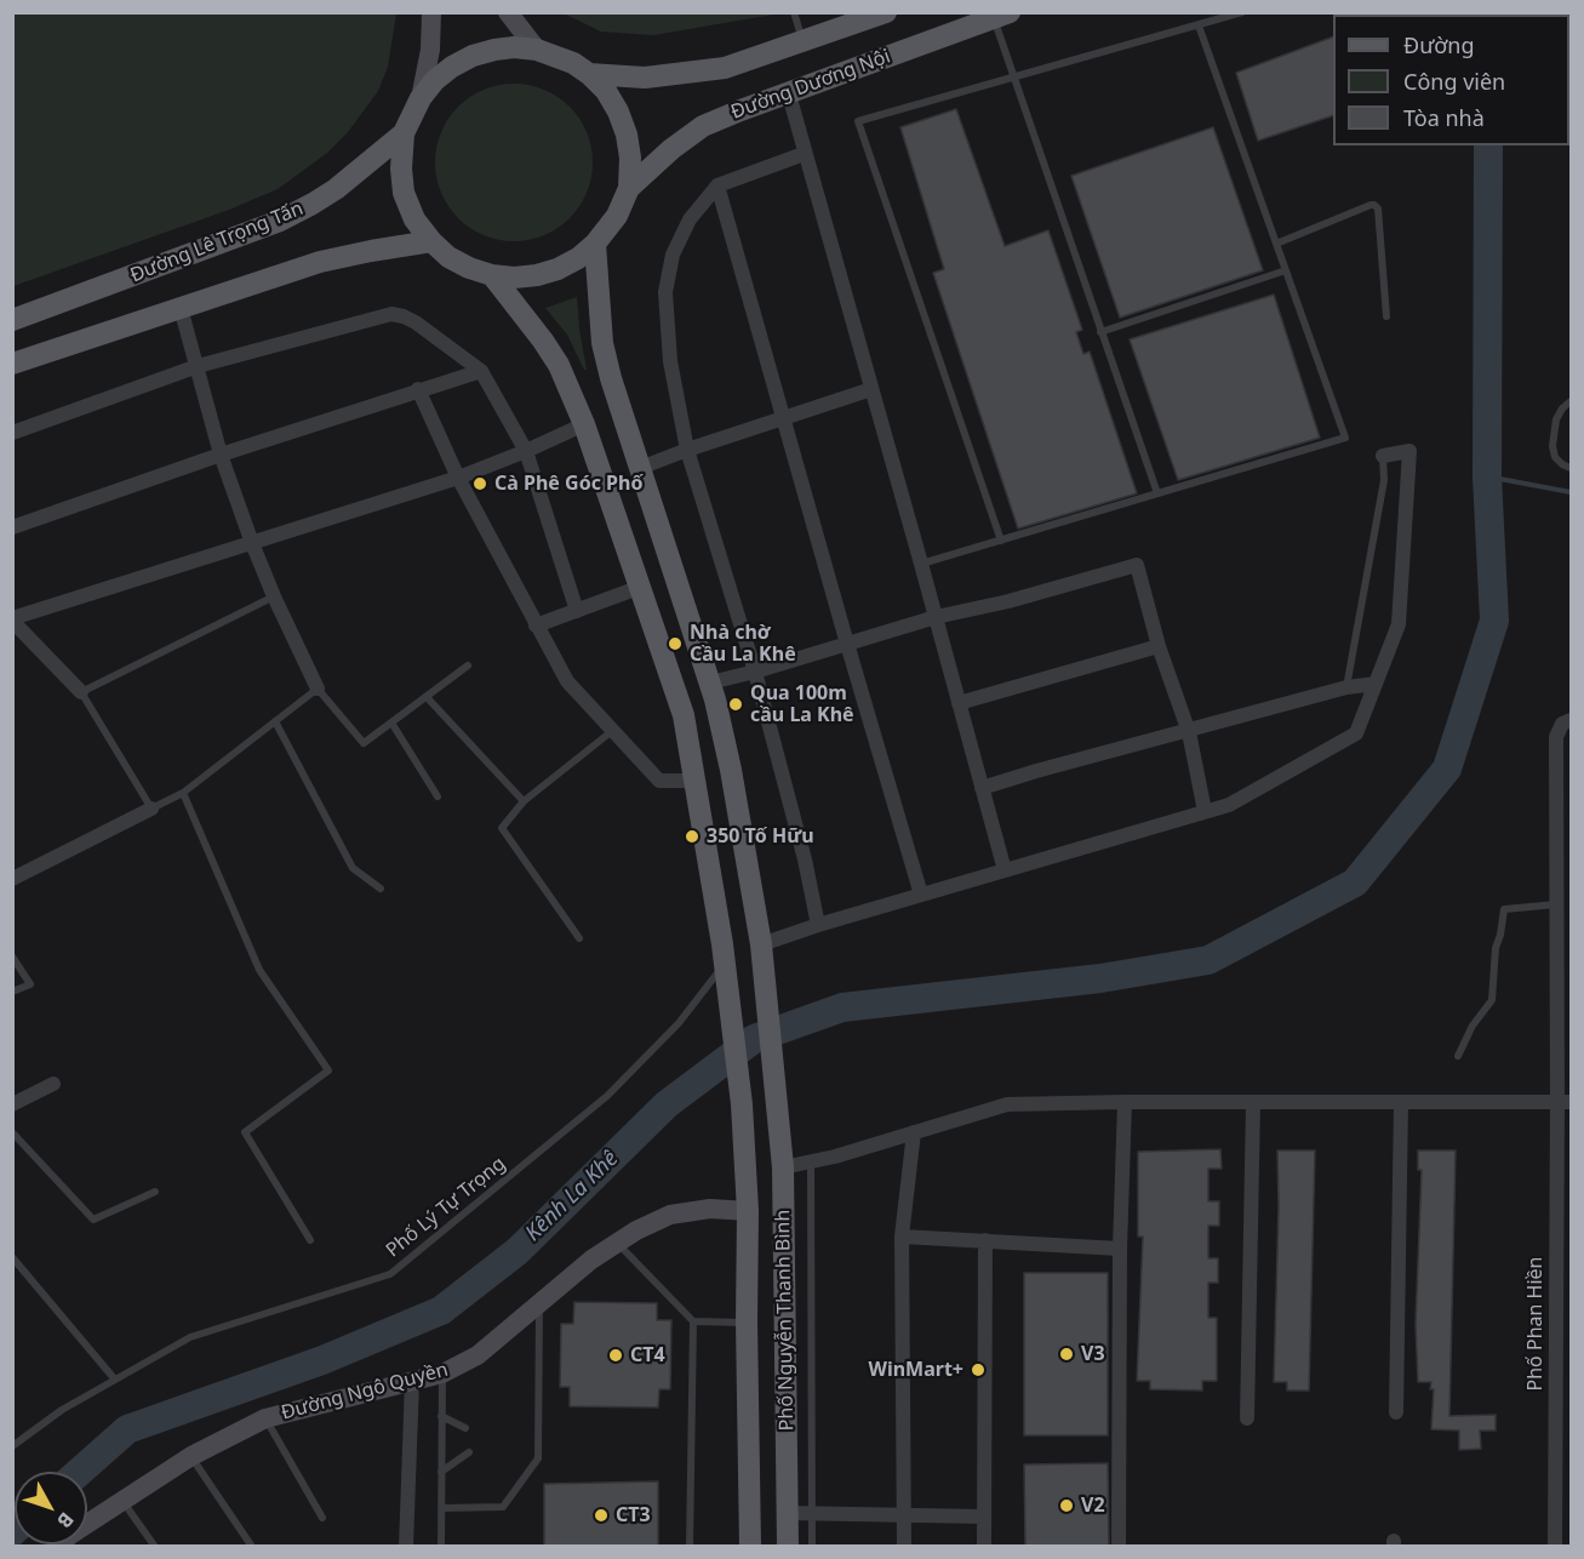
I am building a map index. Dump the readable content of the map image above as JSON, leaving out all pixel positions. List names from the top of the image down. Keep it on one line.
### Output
{"streets":{"main road":["Đường Dương Nội","Đường Lê Trọng Tấn","Phố Nguyễn Thanh Bình"],"street":["Phố Phan Hiền","Đường Ngô Quyền"],"lane":["Phố Lý Tự Trọng"]},"crossings":[["Đường Dương Nội","Đường Lê Trọng Tấn"],["Phố Lý Tự Trọng","Phố Nguyễn Thanh Bình"],["Phố Nguyễn Thanh Bình","Đường Ngô Quyền"]],"water":["Kênh La Khê"],"places":["Cà Phê Góc Phố","Nhà chờ Cầu La Khê","Qua 100m cầu La Khê","350 Tố Hữu","V3","CT4","WinMart+","V2","CT3"],"legend":["Đường","Công viên","Tòa nhà"],"north":"bottom right"}
